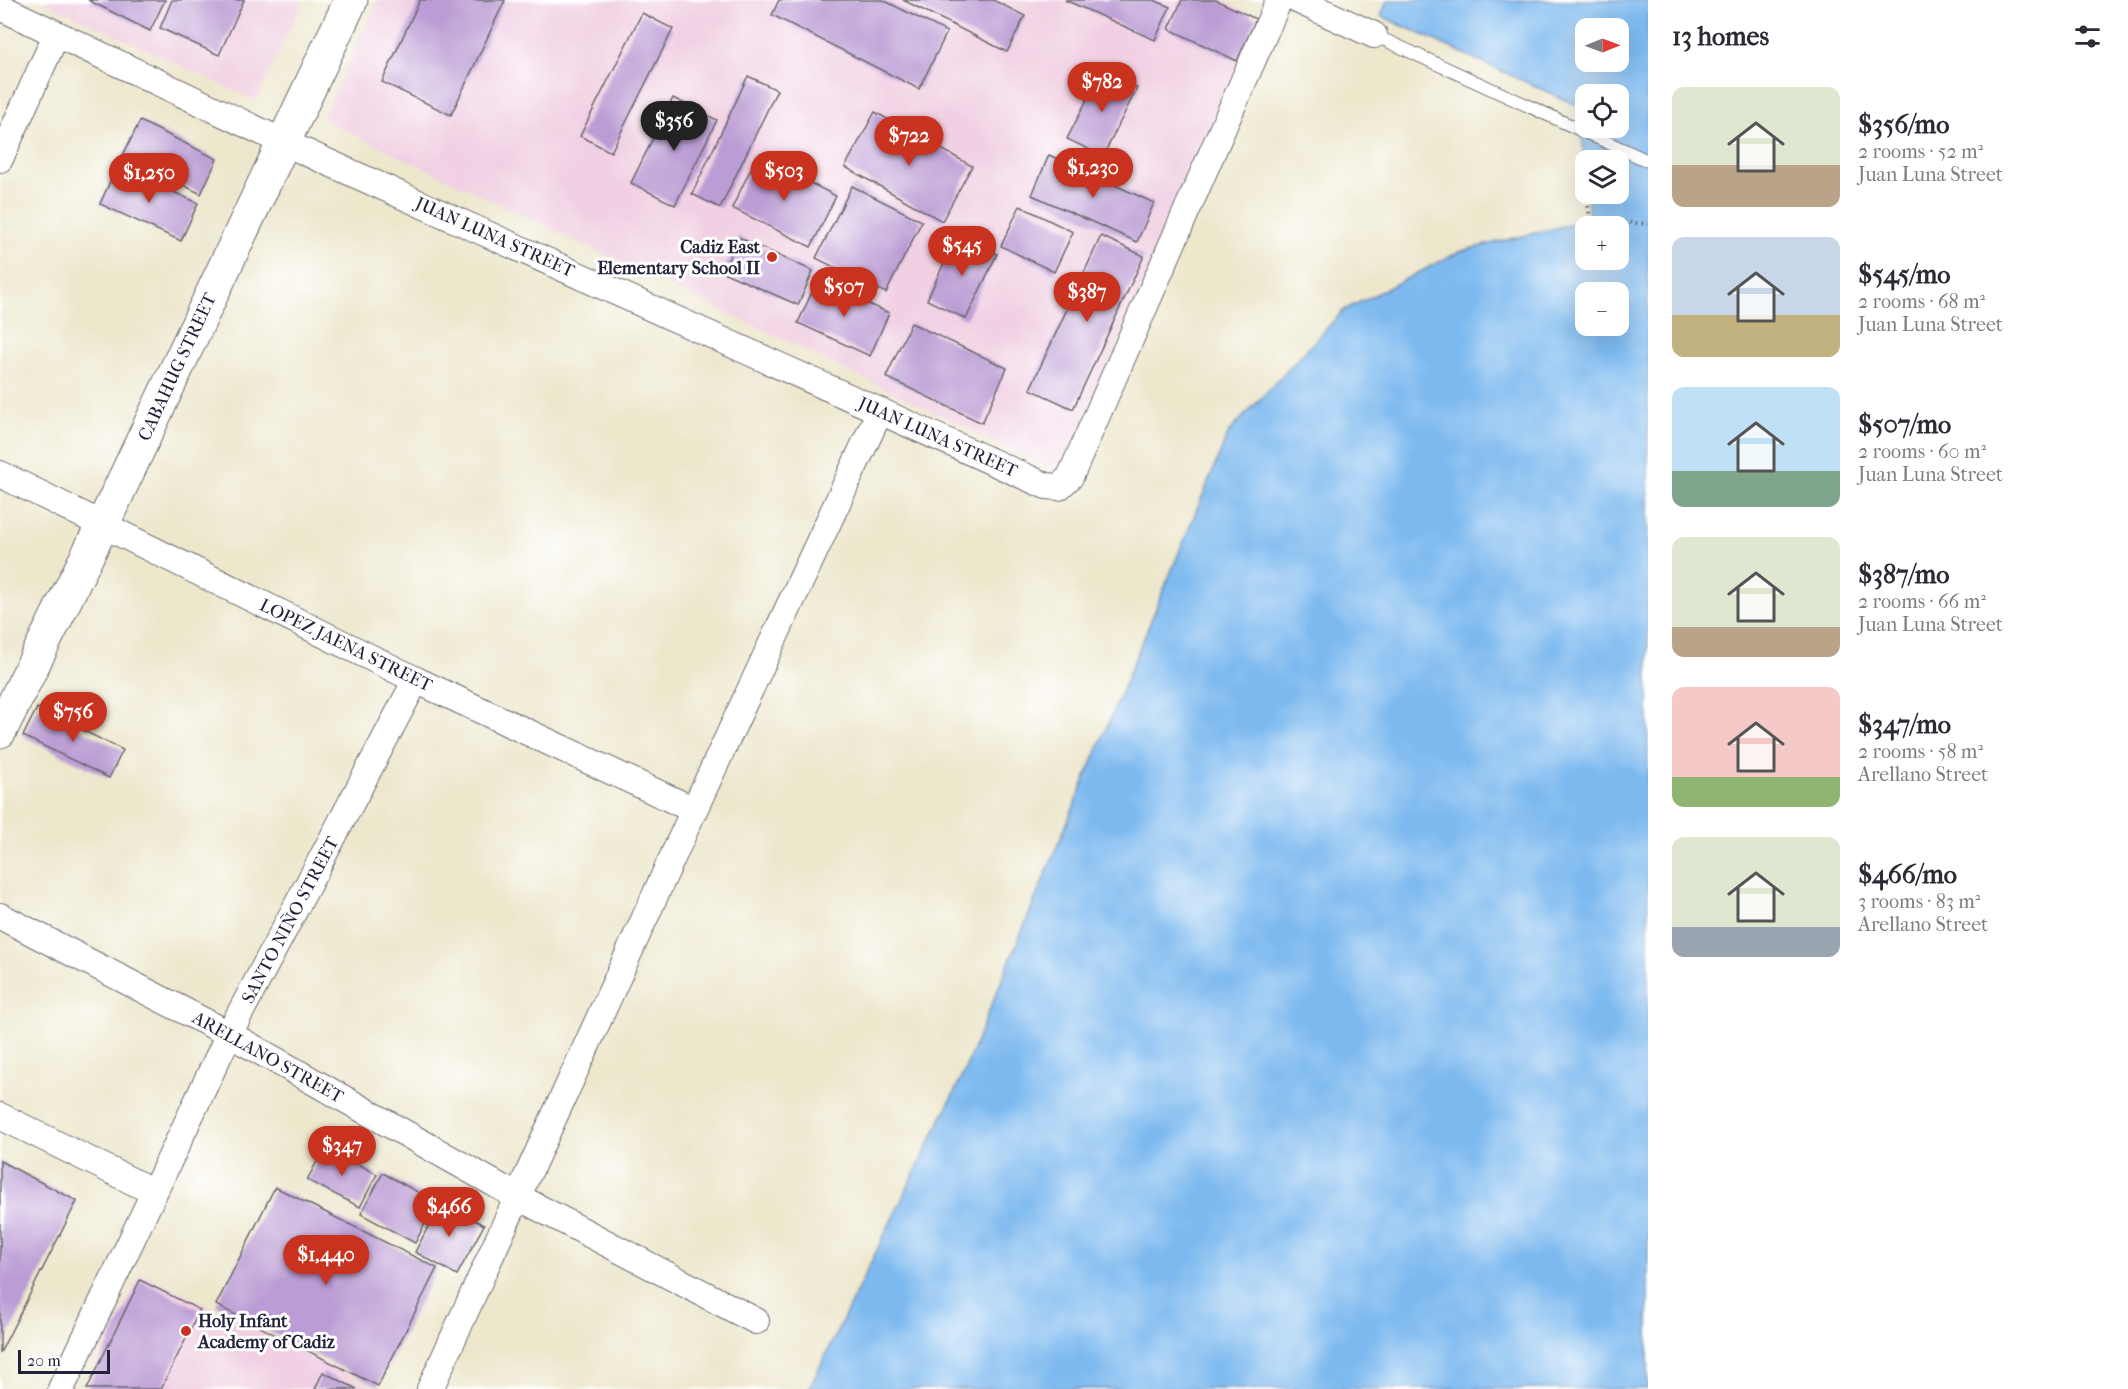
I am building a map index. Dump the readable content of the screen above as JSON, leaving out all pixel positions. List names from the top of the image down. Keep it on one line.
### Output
{"streets":{"street":["JUAN LUNA STREET","CABAHUG STREET","LOPEZ JAENA STREET","SANTO NIÑO STREET","ARELLANO STREET"]},"crossings":[["JUAN LUNA STREET","CABAHUG STREET"],["CABAHUG STREET","LOPEZ JAENA STREET"],["LOPEZ JAENA STREET","SANTO NIÑO STREET"],["SANTO NIÑO STREET","ARELLANO STREET"]],"places":["Cadiz East Elementary School II","Holy Infant Academy of Cadiz"],"scale_bar":"20 m","north":"right","page":{"heading":"13 homes","map_buttons":["+","−"],"price":["$782","$356","$722","$1,230","$503","$1,250","$545","$507","$387","$756","$347","$466","$1,440"],"list":[{"name":"$356/mo","note":"2 rooms · 52 m² · Juan Luna Street"},{"name":"$545/mo","note":"2 rooms · 68 m² · Juan Luna Street"},{"name":"$507/mo","note":"2 rooms · 60 m² · Juan Luna Street"},{"name":"$387/mo","note":"2 rooms · 66 m² · Juan Luna Street"},{"name":"$347/mo","note":"2 rooms · 58 m² · Arellano Street"},{"name":"$466/mo","note":"3 rooms · 83 m² · Arellano Street"}],"scale":"20 m"}}
